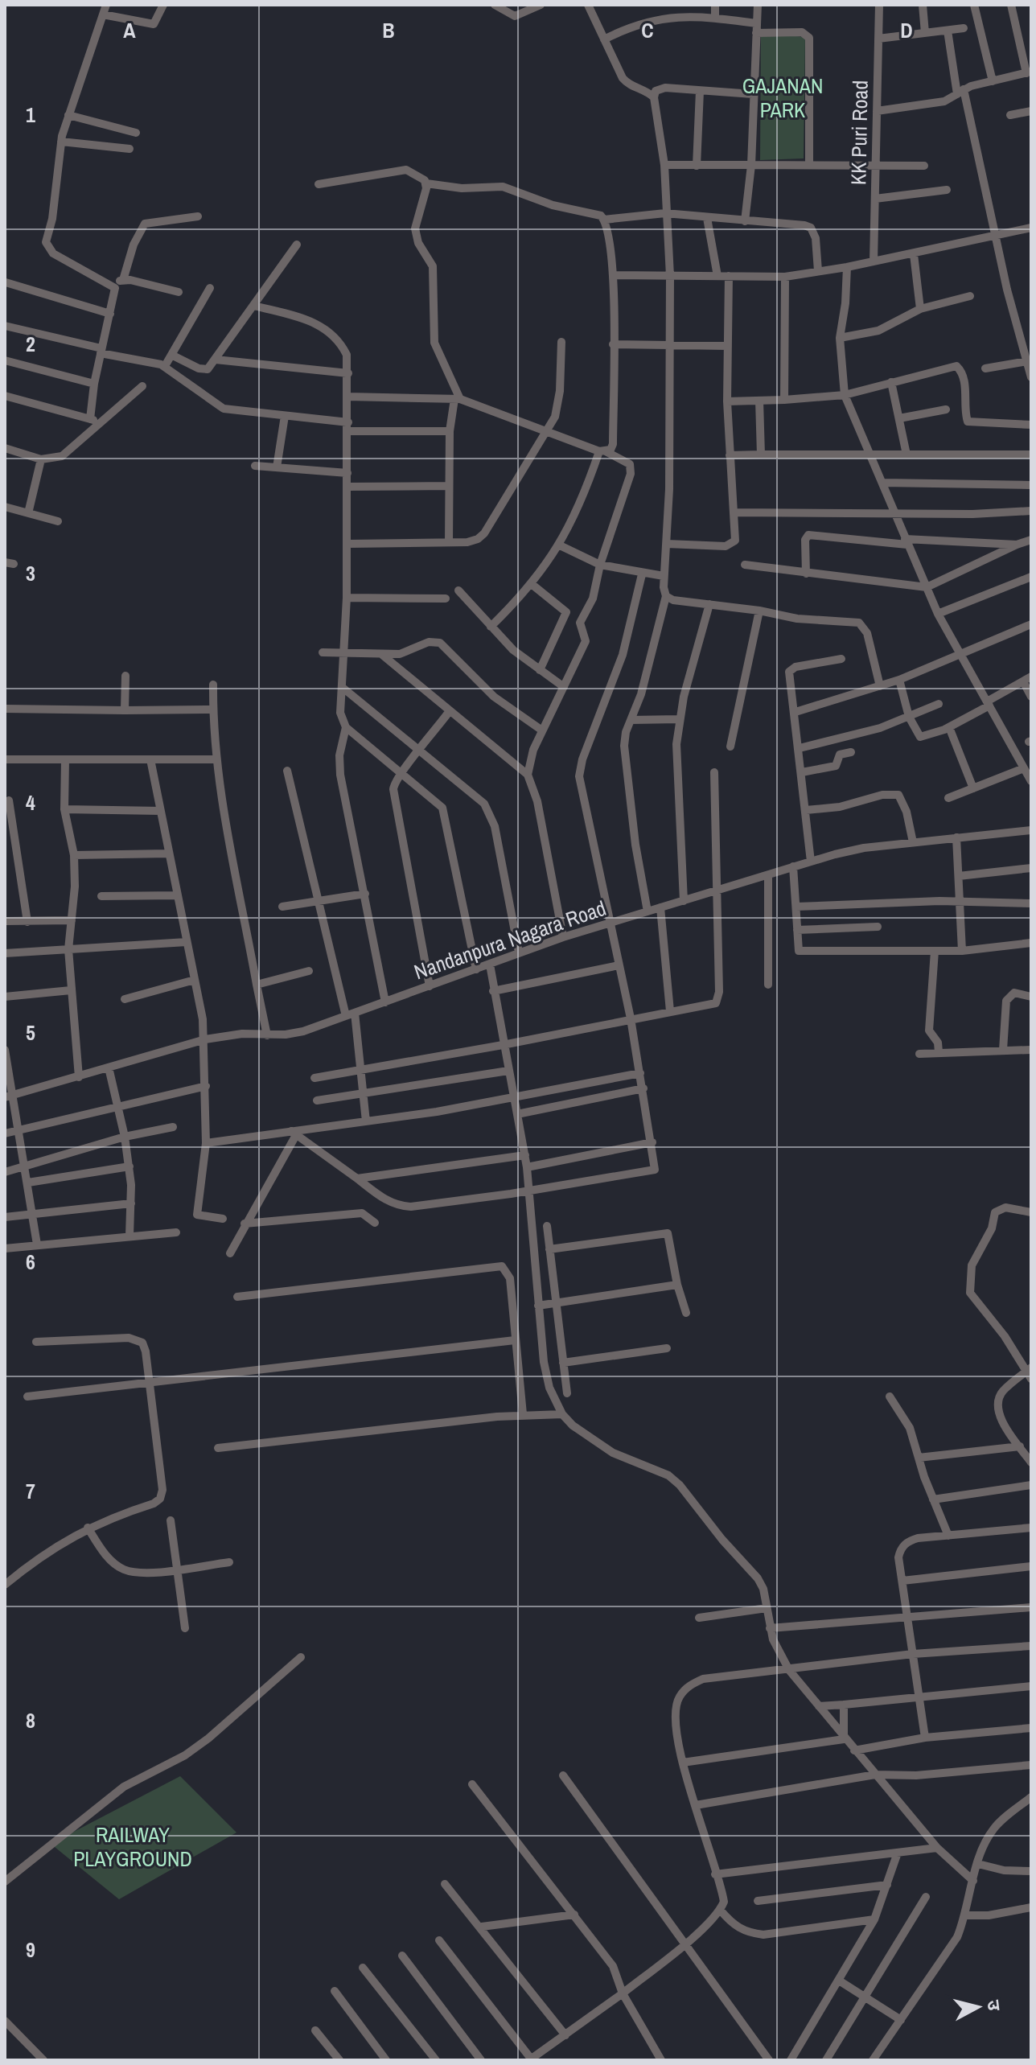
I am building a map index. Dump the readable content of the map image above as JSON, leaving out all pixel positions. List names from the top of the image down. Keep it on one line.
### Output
{"streets":{"street":["KK Puri Road","Nandanpura Nagara Road"]},"parks":["GAJANAN PARK","RAILWAY PLAYGROUND"],"north":"right","grid":{"columns":["A","B","C","D"],"rows":["1","2","3","4","5","6","7","8","9"]}}
